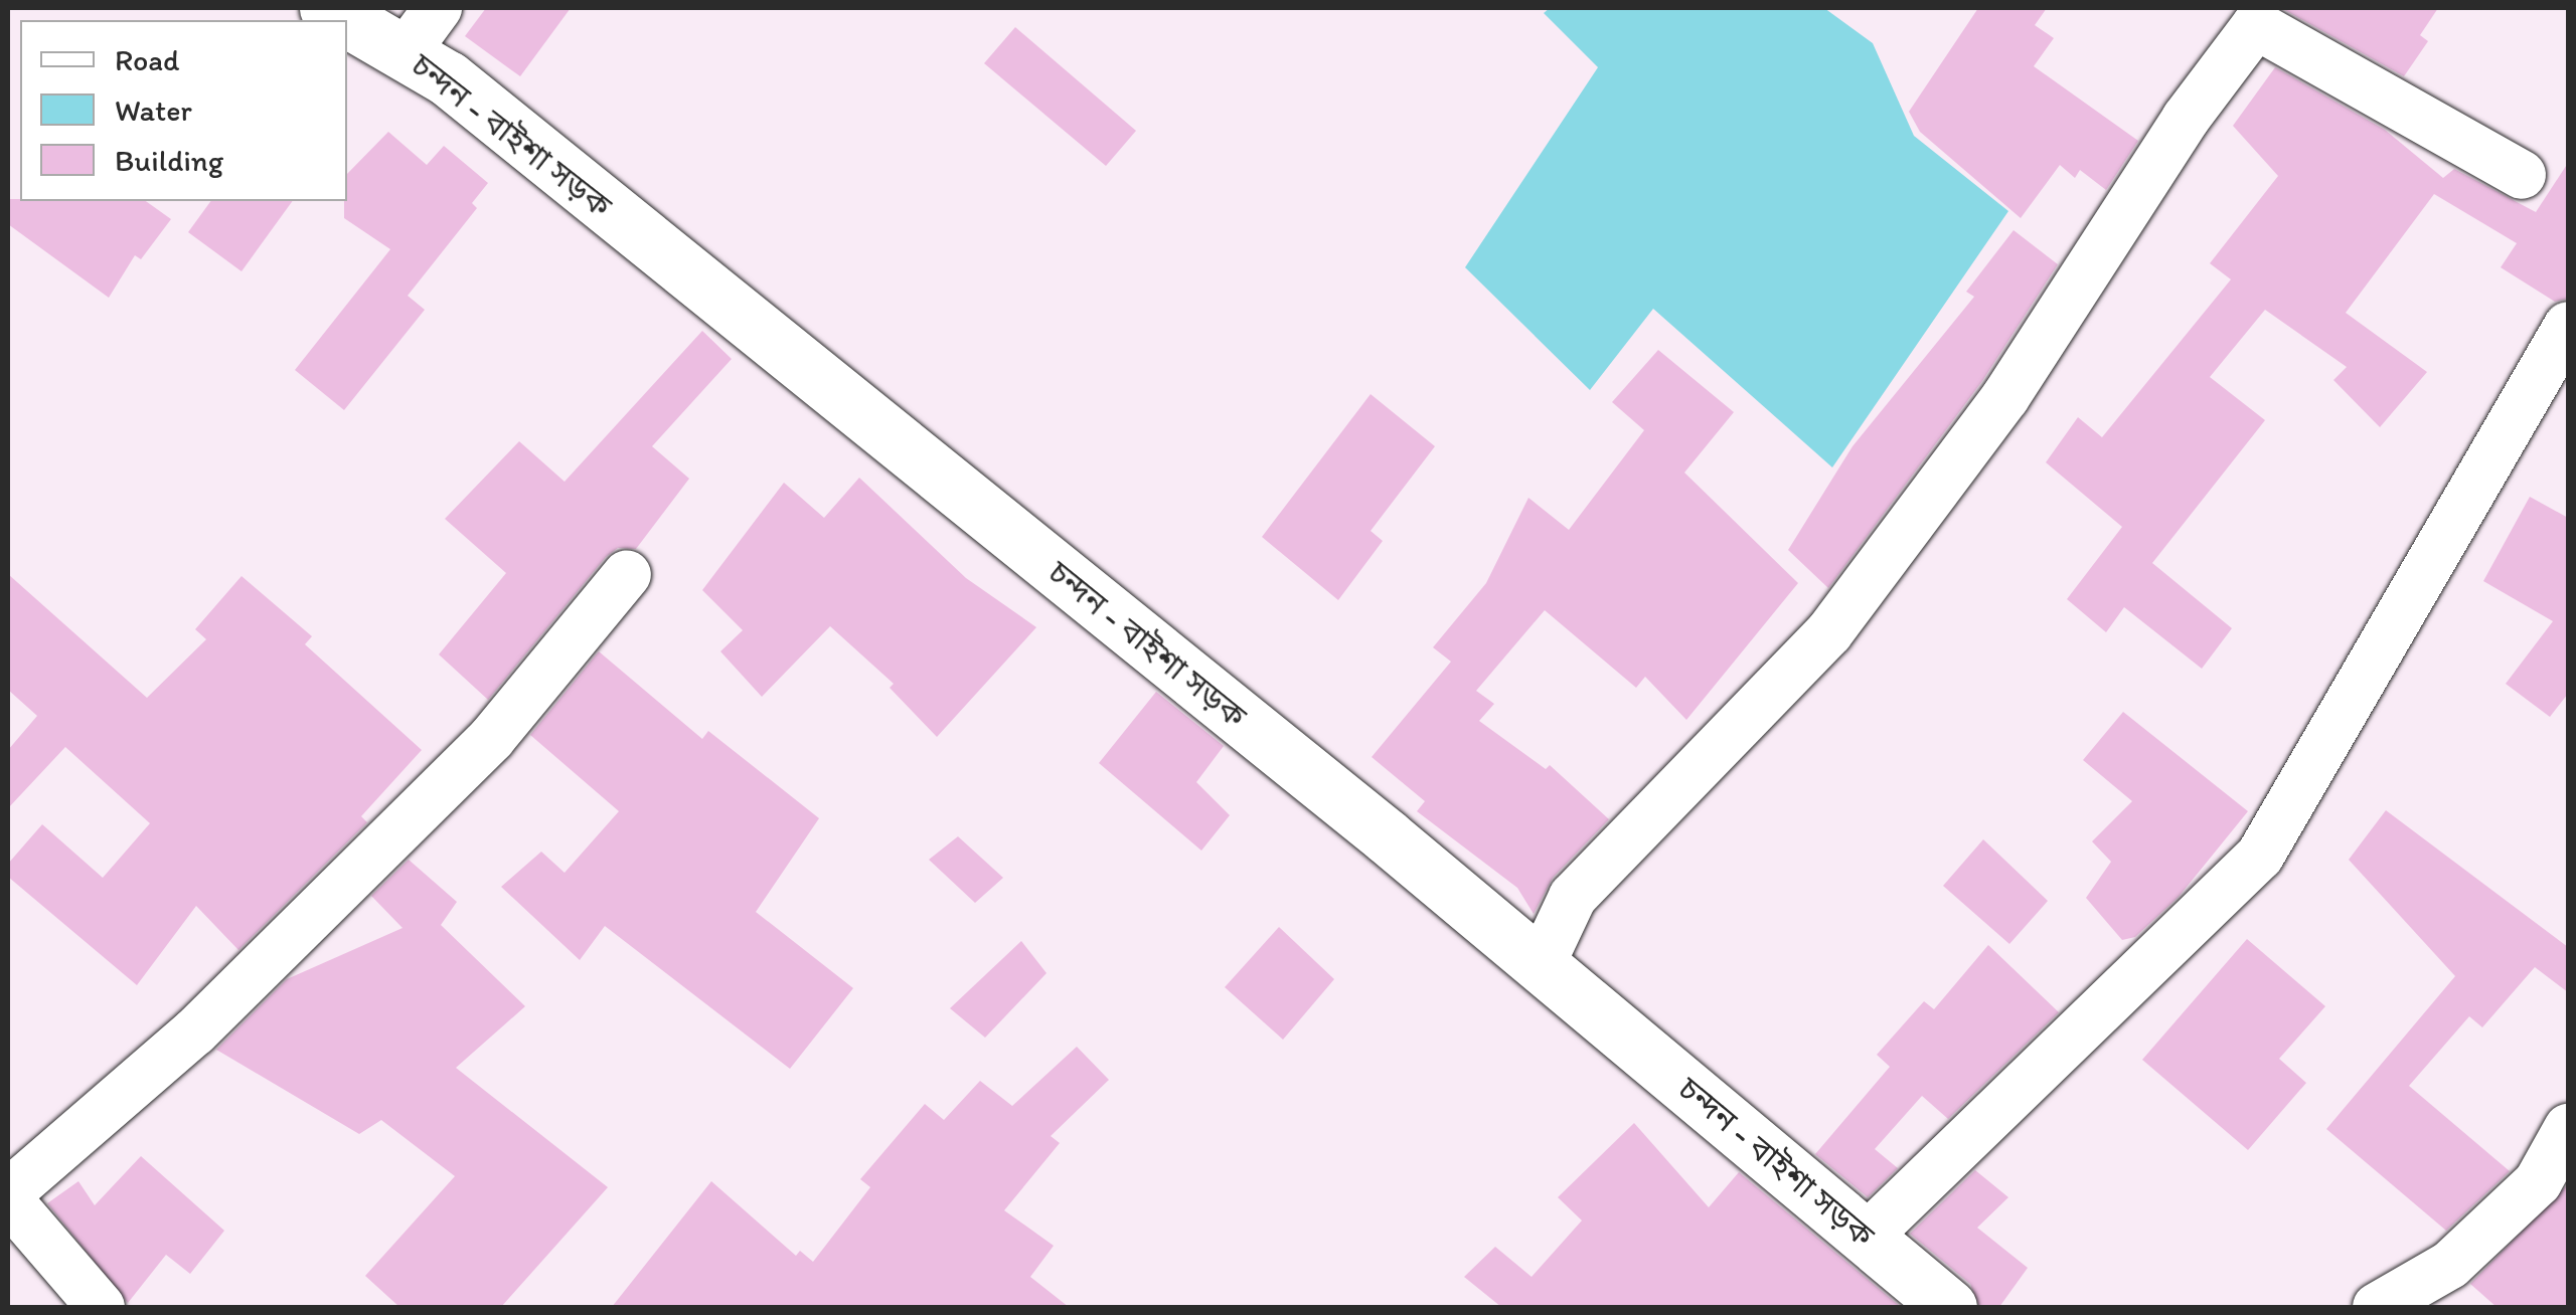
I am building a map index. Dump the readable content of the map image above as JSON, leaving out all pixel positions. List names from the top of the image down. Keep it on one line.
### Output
{"streets":{"main road":["চন্দন - বাইশা সড়ক"]},"legend":["Road","Water","Building"]}
